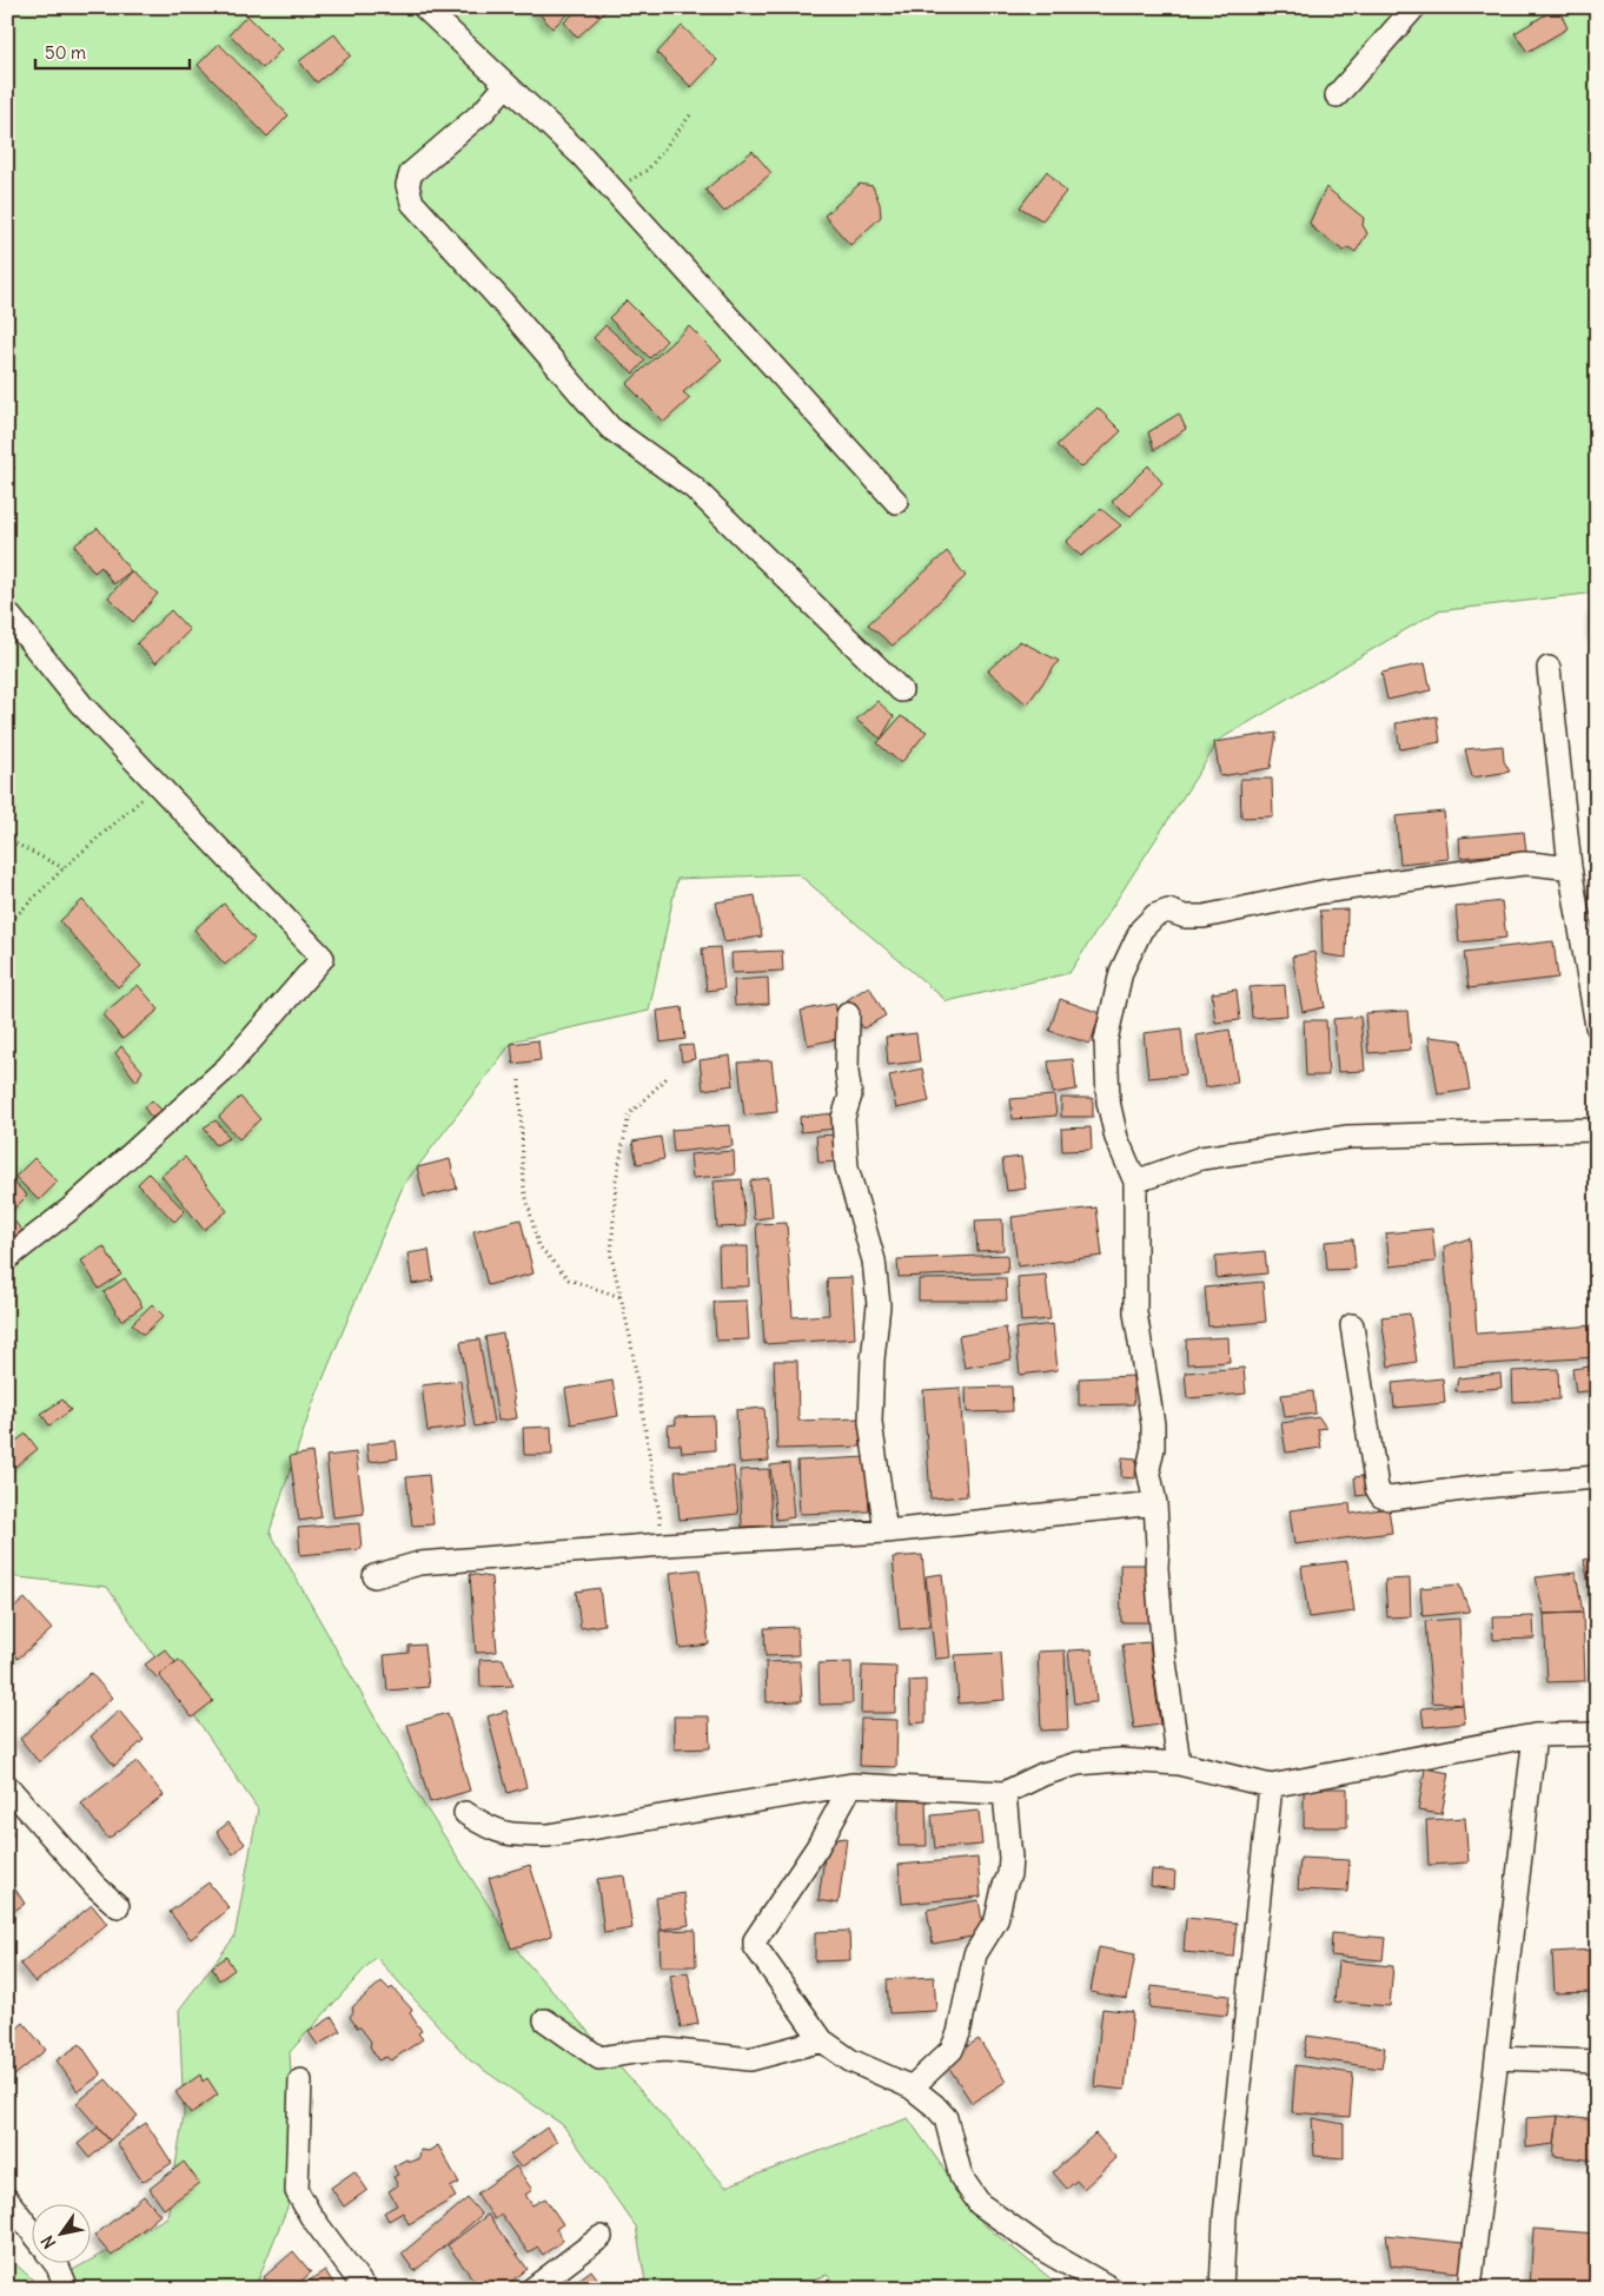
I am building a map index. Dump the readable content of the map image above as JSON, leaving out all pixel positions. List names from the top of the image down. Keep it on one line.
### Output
{"scale_bar":"50 m","north":"bottom left"}
